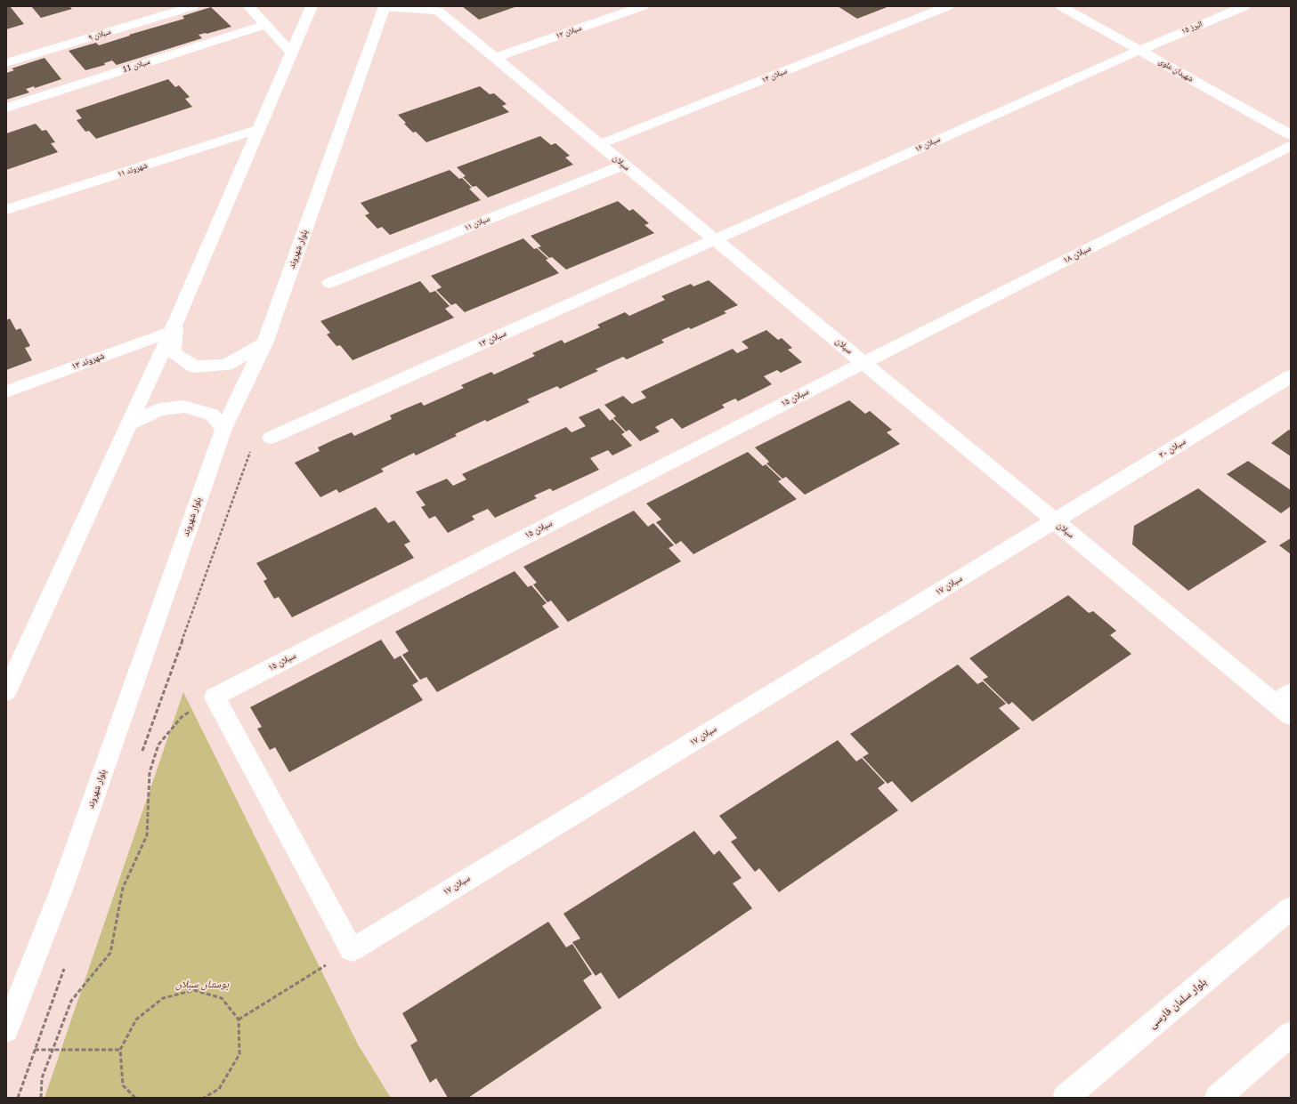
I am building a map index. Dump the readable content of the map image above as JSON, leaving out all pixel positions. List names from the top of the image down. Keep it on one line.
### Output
{"streets":{"street":["البرز ۱۵","سبلان ۱۲","سبلان ۹","سبلان 11","شهیدان علوی","سبلان ۱۴","سبلان ۱۶","سبلان","شهروند ۱۱","سبلان ۱۱","بلوار شهروند","سبلان ۱۸","سبلان ۱۳","شهروند ۱۳","سبلان ۱۵","سبلان ۲۰","سبلان ۱۷","بلوار سلمان فارسی"]},"crossings":[["البرز ۱۵","شهیدان علوی"],["البرز ۱۵","سبلان ۱۶"],["سبلان ۱۲","سبلان"],["شهیدان علوی","سبلان ۱۶"],["سبلان ۱۴","سبلان"],["سبلان ۱۶","سبلان"],["سبلان ۱۶","سبلان ۱۳"],["سبلان","سبلان ۱۱"],["سبلان","بلوار شهروند"],["سبلان","سبلان ۱۸"],["سبلان","سبلان ۱۳"],["سبلان","سبلان ۱۵"],["سبلان","سبلان ۲۰"],["سبلان","سبلان ۱۷"],["سبلان ۱۸","سبلان ۱۵"],["سبلان ۲۰","سبلان ۱۷"]],"parks":["بوستان سبلان"]}
